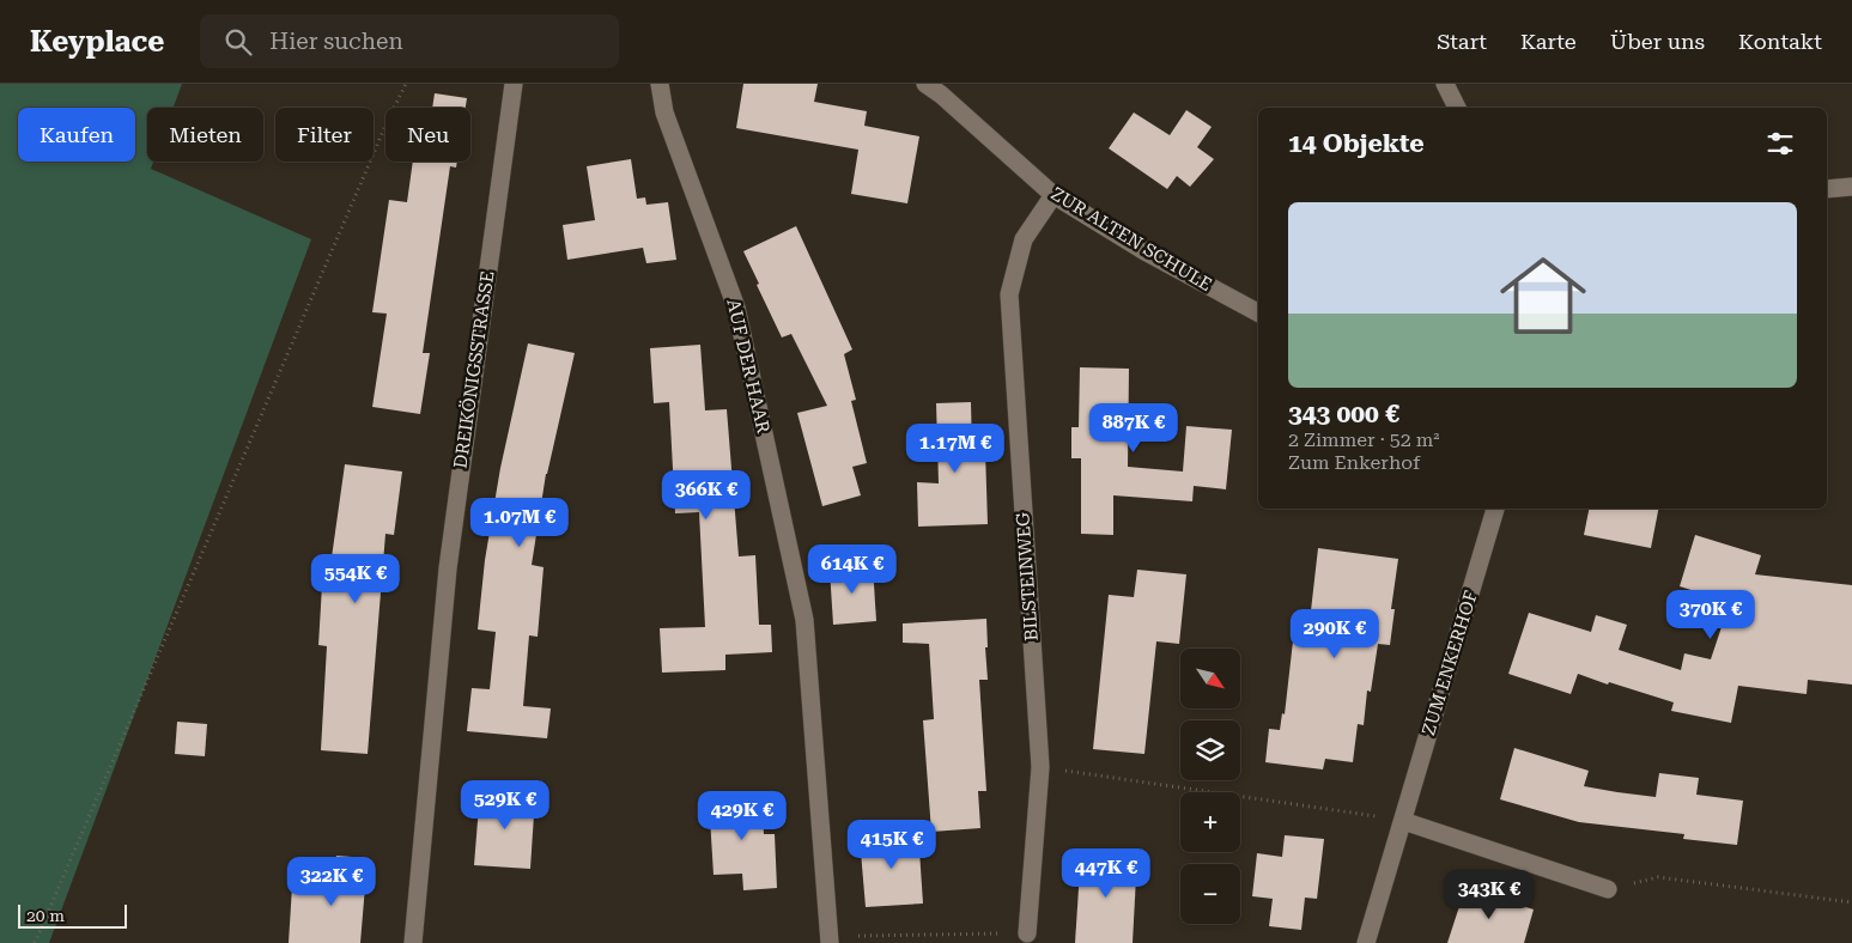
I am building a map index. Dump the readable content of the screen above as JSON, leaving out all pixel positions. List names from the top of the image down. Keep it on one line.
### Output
{"streets":{"street":["ZUR ALTEN SCHULE","AUF DER HAAR","DREIKÖNIGSSTRASSE","BILSTEINWEG","ZUM ENKERHOF"]},"crossings":[["ZUR ALTEN SCHULE","BILSTEINWEG"]],"scale_bar":"20 m","north":"bottom right","page":{"header":"Keyplace","search":"Hier suchen","nav":["Start","Karte","Über uns","Kontakt"],"chip":["Kaufen","Mieten","Filter","Neu"],"heading":"14 Objekte","list":[{"name":"343 000 €","note":"2 Zimmer · 52 m² · Zum Enkerhof"}],"price":["887K €","1.17M €","366K €","1.07M €","614K €","554K €","370K €","290K €","529K €","429K €","415K €","447K €","322K €","343K €"],"map_buttons":["+","−"],"scale":"20 m"}}
